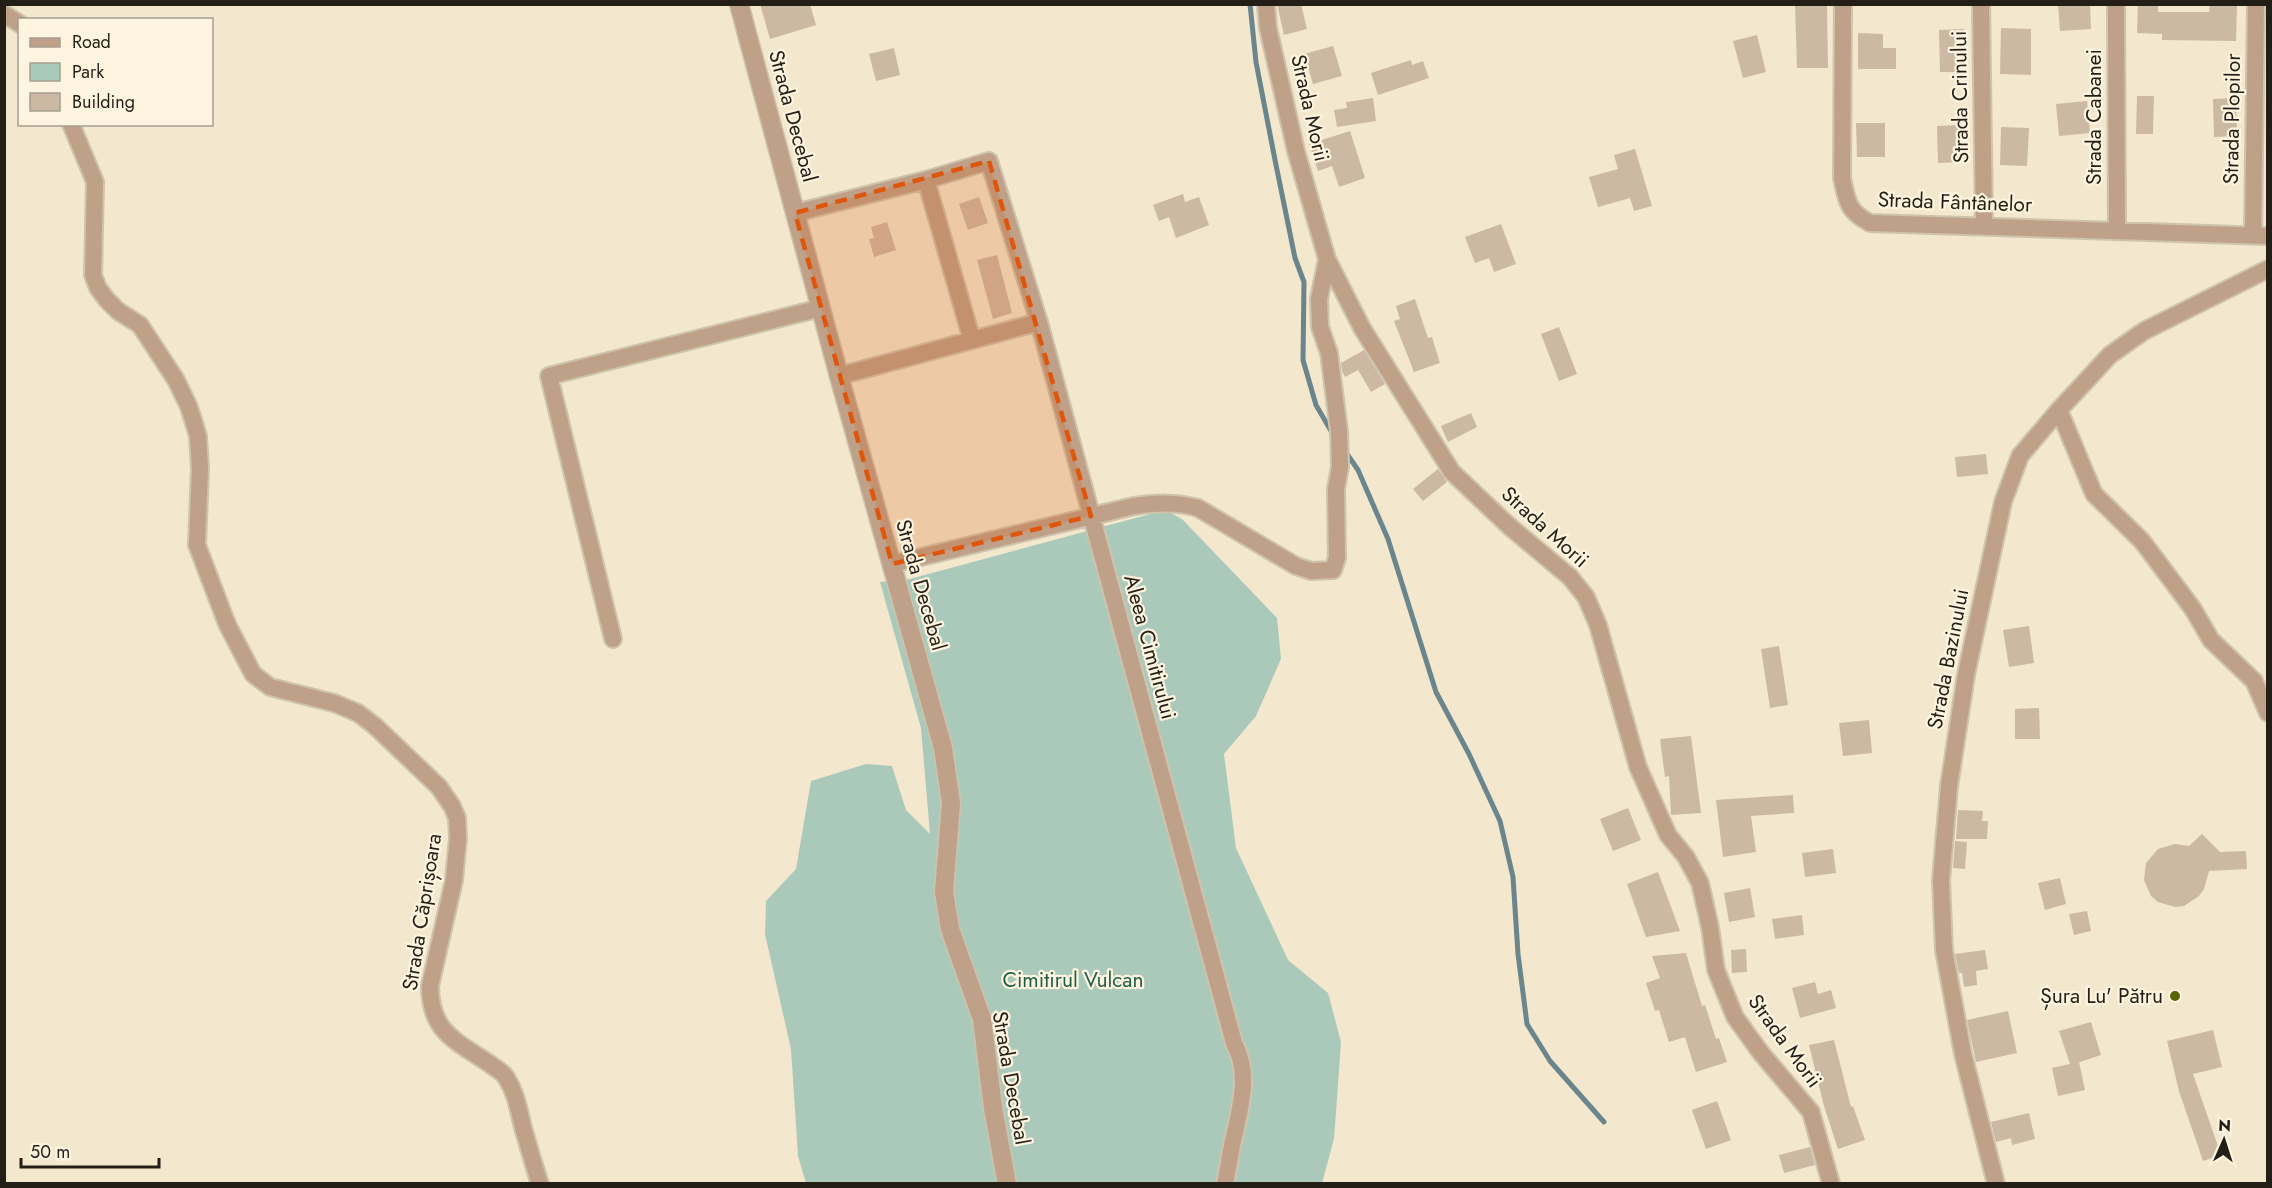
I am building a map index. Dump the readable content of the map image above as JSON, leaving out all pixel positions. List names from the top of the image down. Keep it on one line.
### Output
{"streets":{"street":["Strada Crinului","Strada Morii","Strada Decebal","Strada Cabanei","Strada Plopilor","Strada Fântânelor","Aleea Cimitirului","Strada Bazinului","Strada Căprișoara"]},"crossings":[["Strada Crinului","Strada Fântânelor"],["Strada Cabanei","Strada Fântânelor"],["Strada Plopilor","Strada Fântânelor"]],"parks":["Cimitirul Vulcan"],"places":["Șura Lu' Pătru"],"legend":["Road","Park","Building"],"scale_bar":"50 m","north":"top"}
